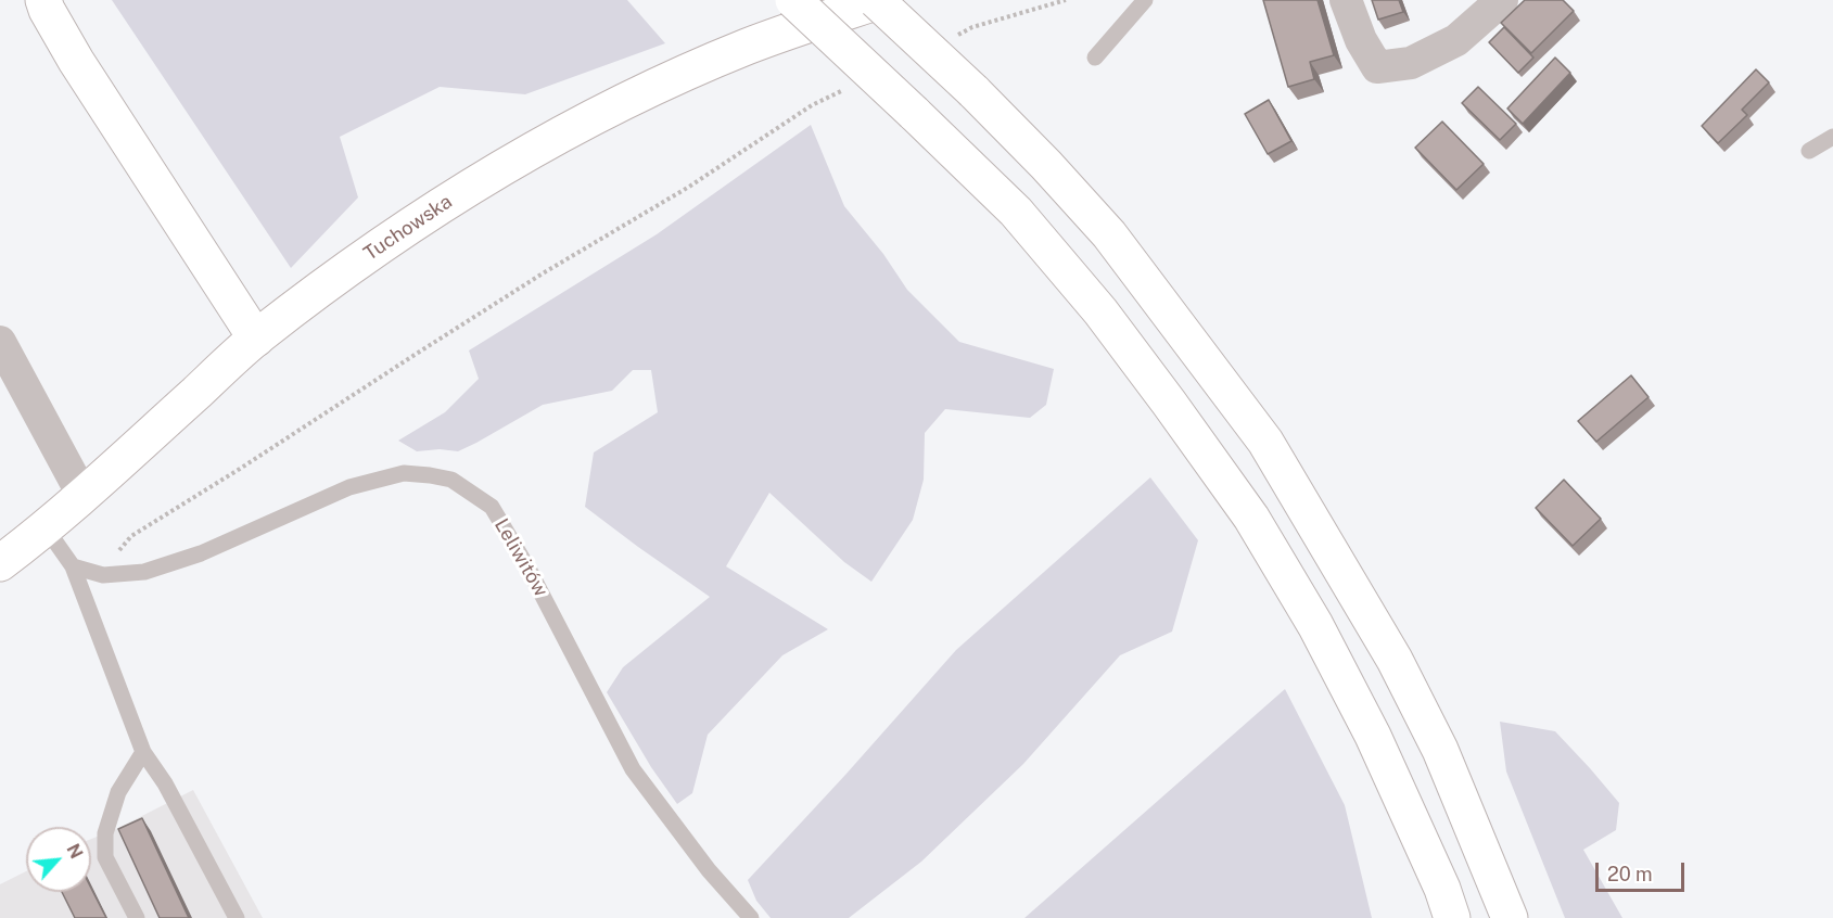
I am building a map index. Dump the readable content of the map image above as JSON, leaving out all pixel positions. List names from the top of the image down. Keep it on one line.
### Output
{"streets":{"main road":["Tuchowska"],"lane":["Leliwitów"]},"scale_bar":"20 m","north":"top right"}
